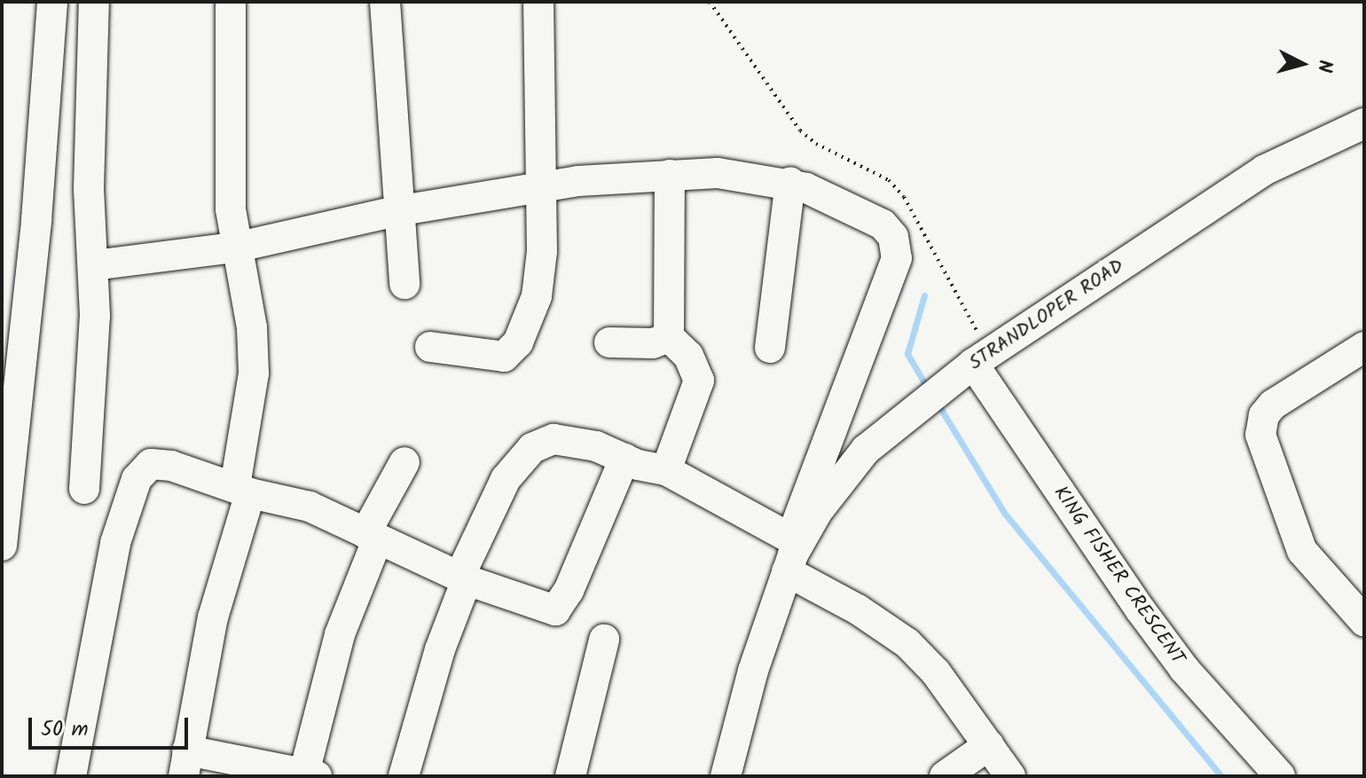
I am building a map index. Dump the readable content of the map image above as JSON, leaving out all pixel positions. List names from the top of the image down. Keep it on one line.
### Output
{"streets":{"street":["STRANDLOPER ROAD","KING FISHER CRESCENT"]},"crossings":[["STRANDLOPER ROAD","KING FISHER CRESCENT"]],"scale_bar":"50 m","north":"right"}
